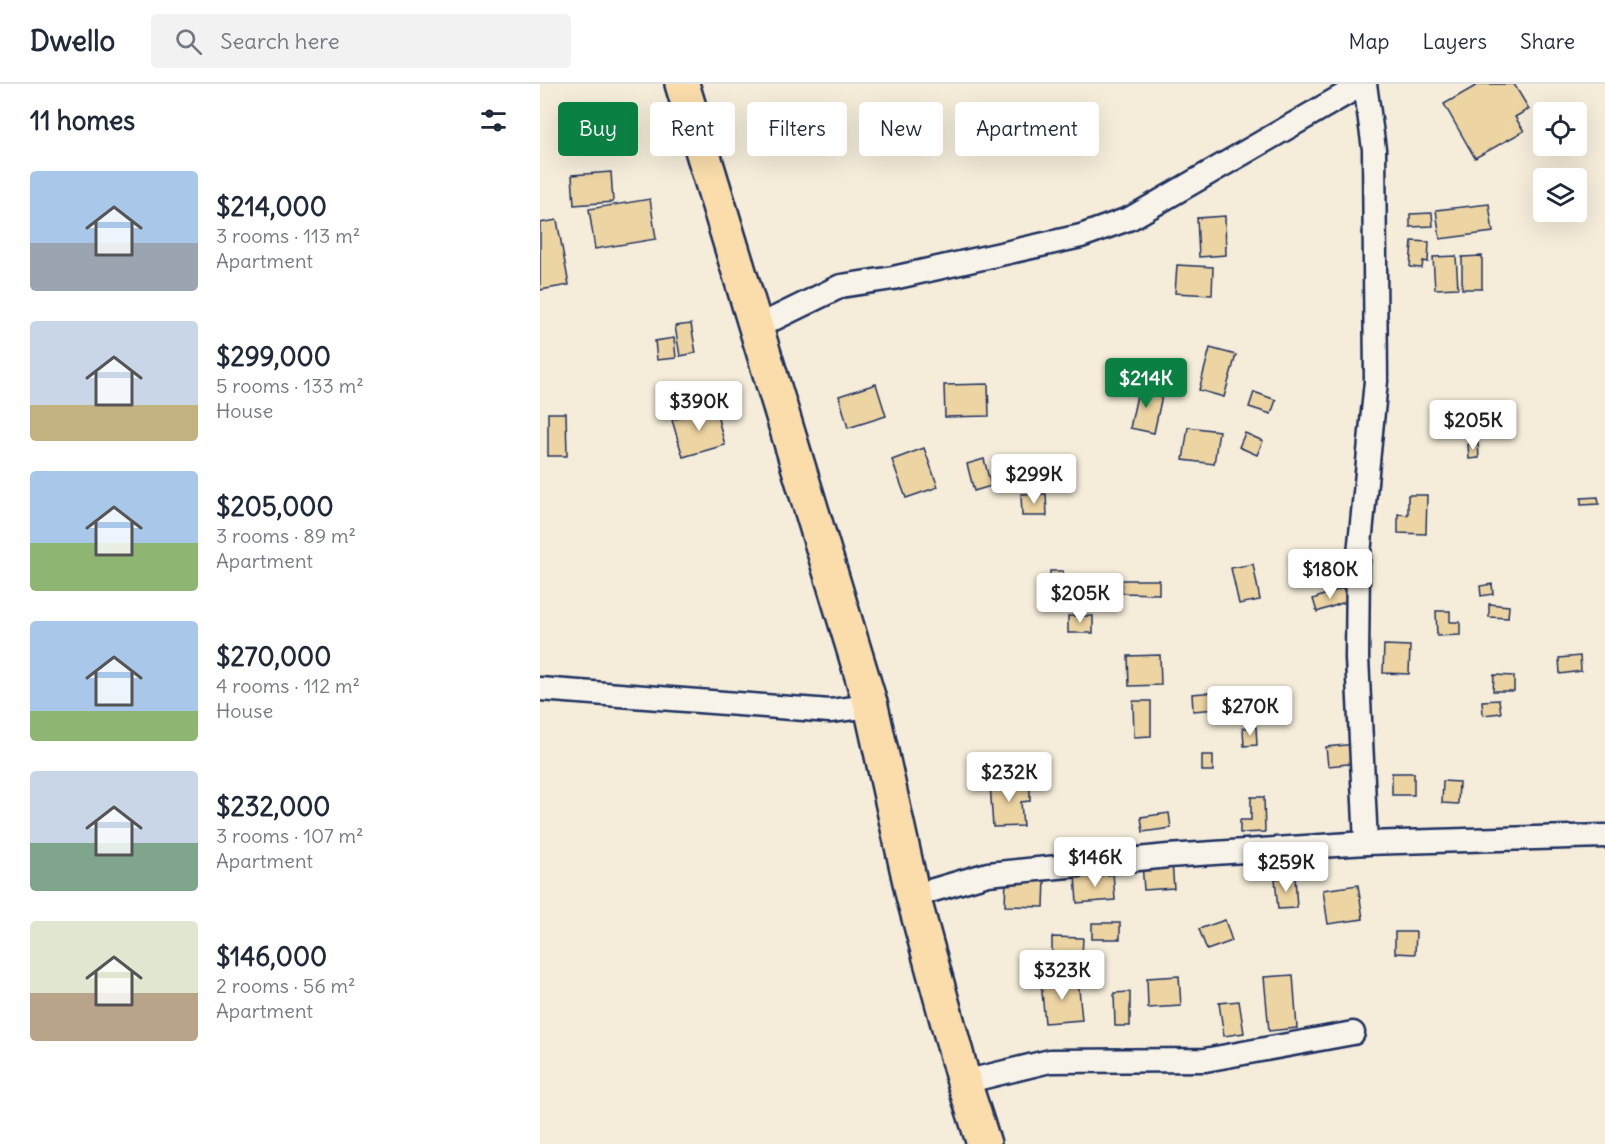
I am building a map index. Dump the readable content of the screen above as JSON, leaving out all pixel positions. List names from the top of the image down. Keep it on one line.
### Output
{"page":{"header":"Dwello","search":"Search here","nav":["Map","Layers","Share"],"heading":"11 homes","chip":["Buy","Rent","Filters","New","Apartment"],"list":[{"name":"$214,000","note":"3 rooms · 113 m² · Apartment"},{"name":"$299,000","note":"5 rooms · 133 m² · House"},{"name":"$205,000","note":"3 rooms · 89 m² · Apartment"},{"name":"$270,000","note":"4 rooms · 112 m² · House"},{"name":"$232,000","note":"3 rooms · 107 m² · Apartment"},{"name":"$146,000","note":"2 rooms · 56 m² · Apartment"}],"price":["$214K","$390K","$205K","$299K","$180K","$205K","$270K","$232K","$146K","$259K","$323K"]}}
